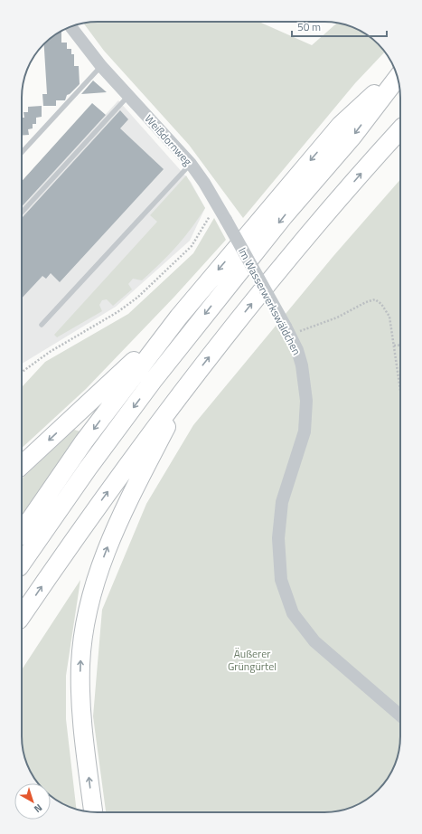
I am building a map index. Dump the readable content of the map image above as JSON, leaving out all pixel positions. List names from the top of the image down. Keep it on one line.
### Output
{"streets":{"street":["Weißdornweg","Im Wasserwerkswäldchen"]},"crossings":[["Weißdornweg","Im Wasserwerkswäldchen"]],"parks":["Äußerer Grüngürtel"],"scale_bar":"50 m","north":"bottom right"}
